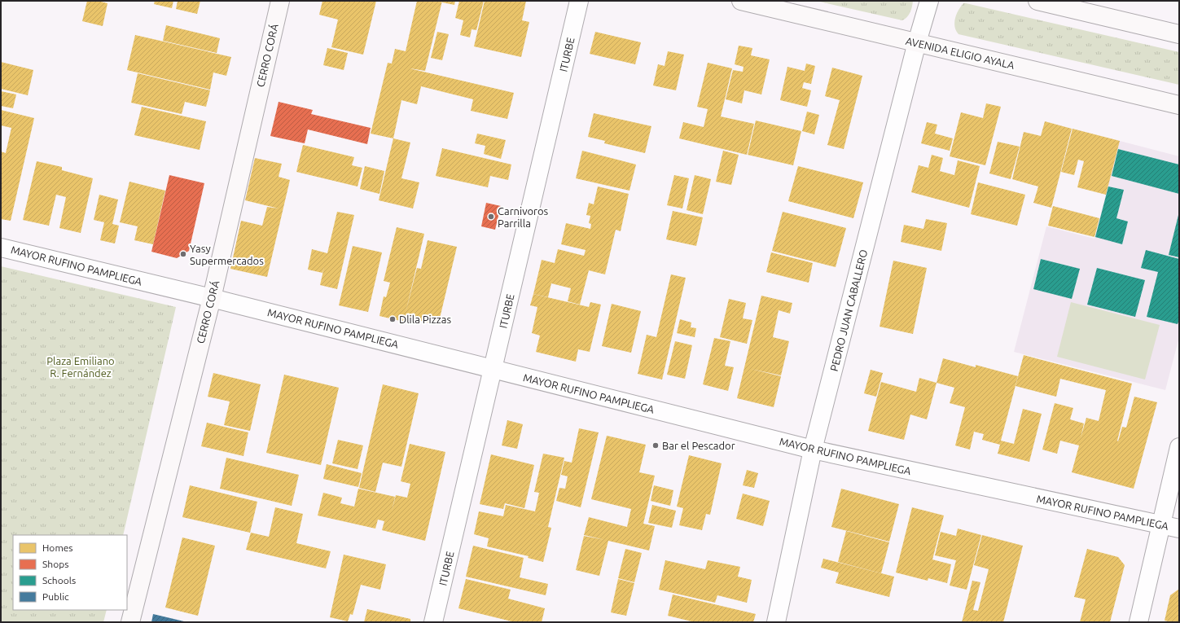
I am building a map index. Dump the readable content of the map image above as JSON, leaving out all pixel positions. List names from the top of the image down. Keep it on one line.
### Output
{"streets":{"street":["AVENIDA ELIGIO AYALA","ITURBE","CERRO CORÁ","MAYOR RUFINO PAMPLIEGA","PEDRO JUAN CABALLERO"]},"crossings":[["AVENIDA ELIGIO AYALA","PEDRO JUAN CABALLERO"],["ITURBE","MAYOR RUFINO PAMPLIEGA"],["CERRO CORÁ","MAYOR RUFINO PAMPLIEGA"],["MAYOR RUFINO PAMPLIEGA","PEDRO JUAN CABALLERO"]],"parks":["Plaza Emiliano R. Fernández"],"places":["Carnivoros Parrilla","Yasy Supermercados","Dlila Pizzas","Bar el Pescador"],"legend":["Homes","Shops","Schools","Public"]}
